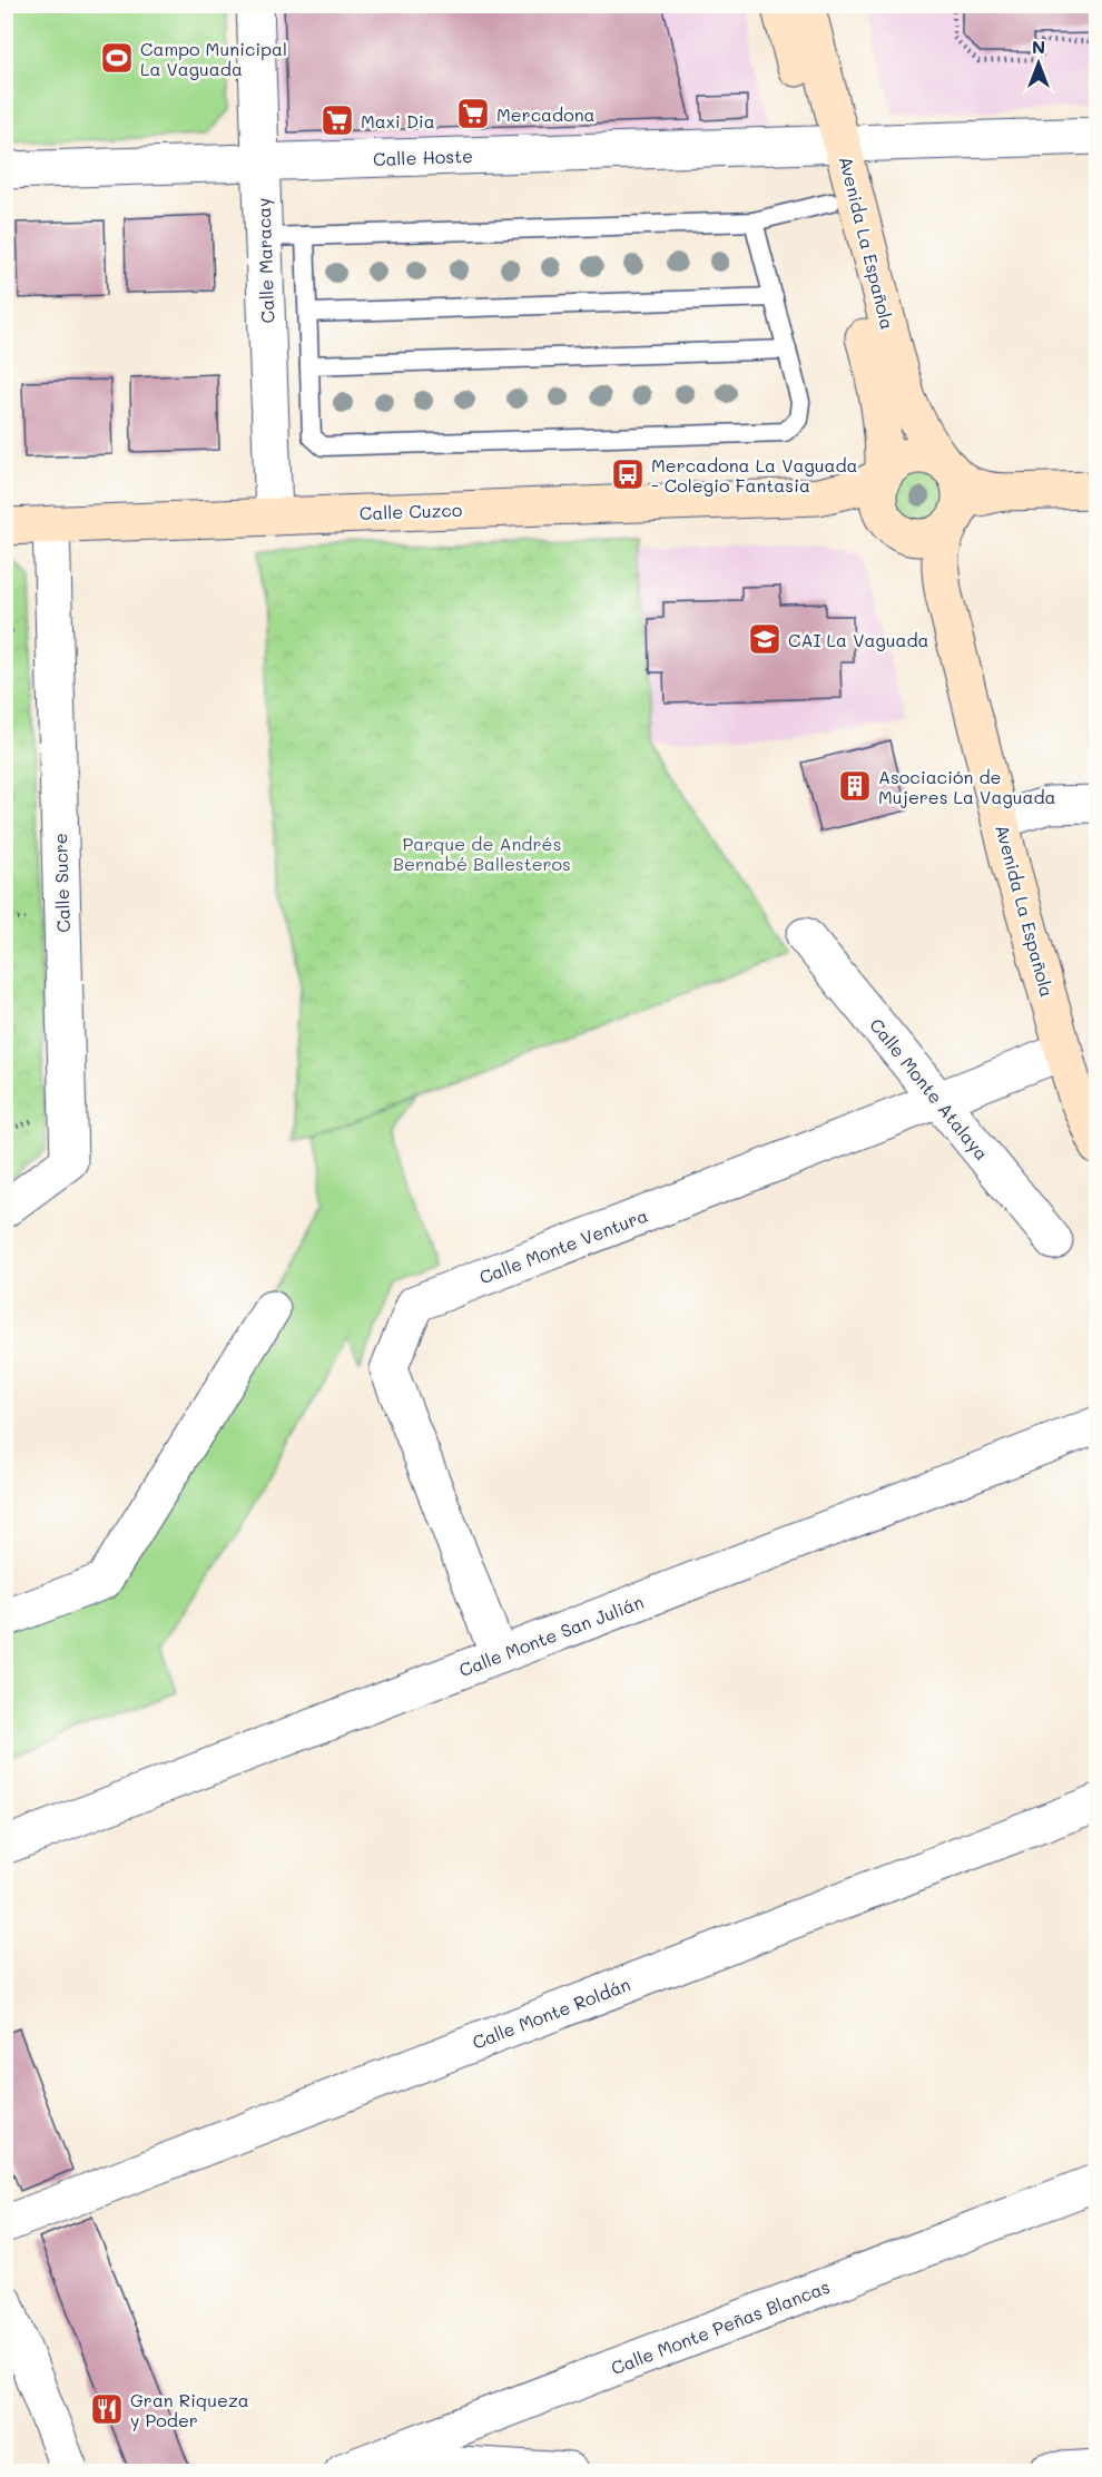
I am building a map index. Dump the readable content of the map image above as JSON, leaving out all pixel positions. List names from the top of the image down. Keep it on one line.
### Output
{"streets":{"street":["Calle Hoste","Avenida La Española","Calle Maracay","Calle Cuzco","Calle Sucre","Calle Monte Atalaya","Calle Monte Ventura","Calle Monte San Julián","Calle Monte Roldán","Calle Monte Peñas Blancas"]},"crossings":[["Calle Hoste","Avenida La Española"],["Calle Hoste","Calle Maracay"],["Avenida La Española","Calle Cuzco"],["Avenida La Española","Calle Monte Ventura"],["Calle Maracay","Calle Cuzco"],["Calle Cuzco","Calle Sucre"],["Calle Monte Atalaya","Calle Monte Ventura"],["Calle Monte Ventura","Calle Monte San Julián"]],"parks":["Parque de Andrés Bernabé Ballesteros"],"places":{"sports":["Campo Municipal La Vaguada"],"supermarket":["Mercadona","Maxi Dia"],"bus stop":["Mercadona La Vaguada - Colegio Fantasia"],"school or university":["CAI La Vaguada"],"building":["Asociación de Mujeres La Vaguada"],"restaurant":["Gran Riqueza y Poder"]},"north":"top"}
